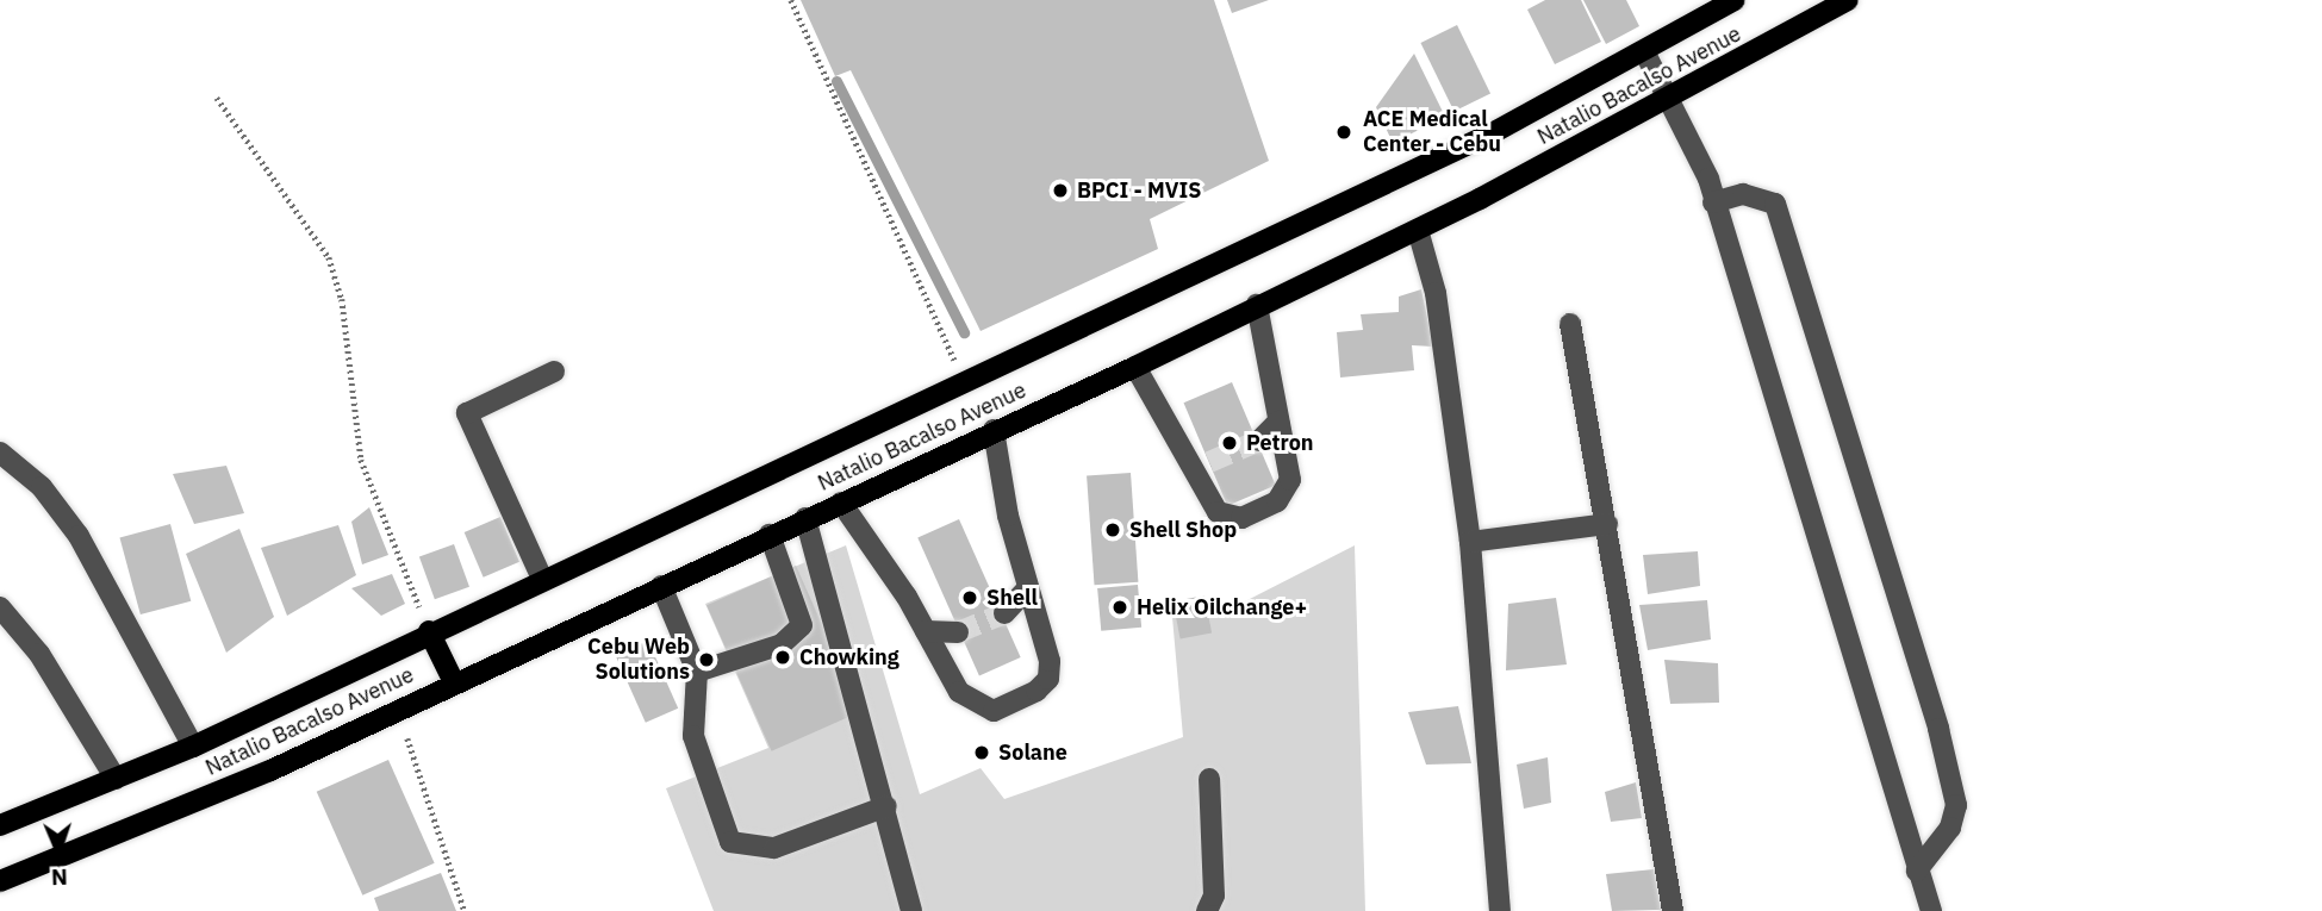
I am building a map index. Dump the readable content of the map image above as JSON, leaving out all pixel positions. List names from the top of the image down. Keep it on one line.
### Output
{"streets":{"main road":["Natalio Bacalso Avenue"]},"places":["ACE Medical Center - Cebu","BPCI - MVIS","Petron","Shell Shop","Shell","Helix Oilchange+","Chowking","Cebu Web Solutions","Solane"],"north":"bottom"}
